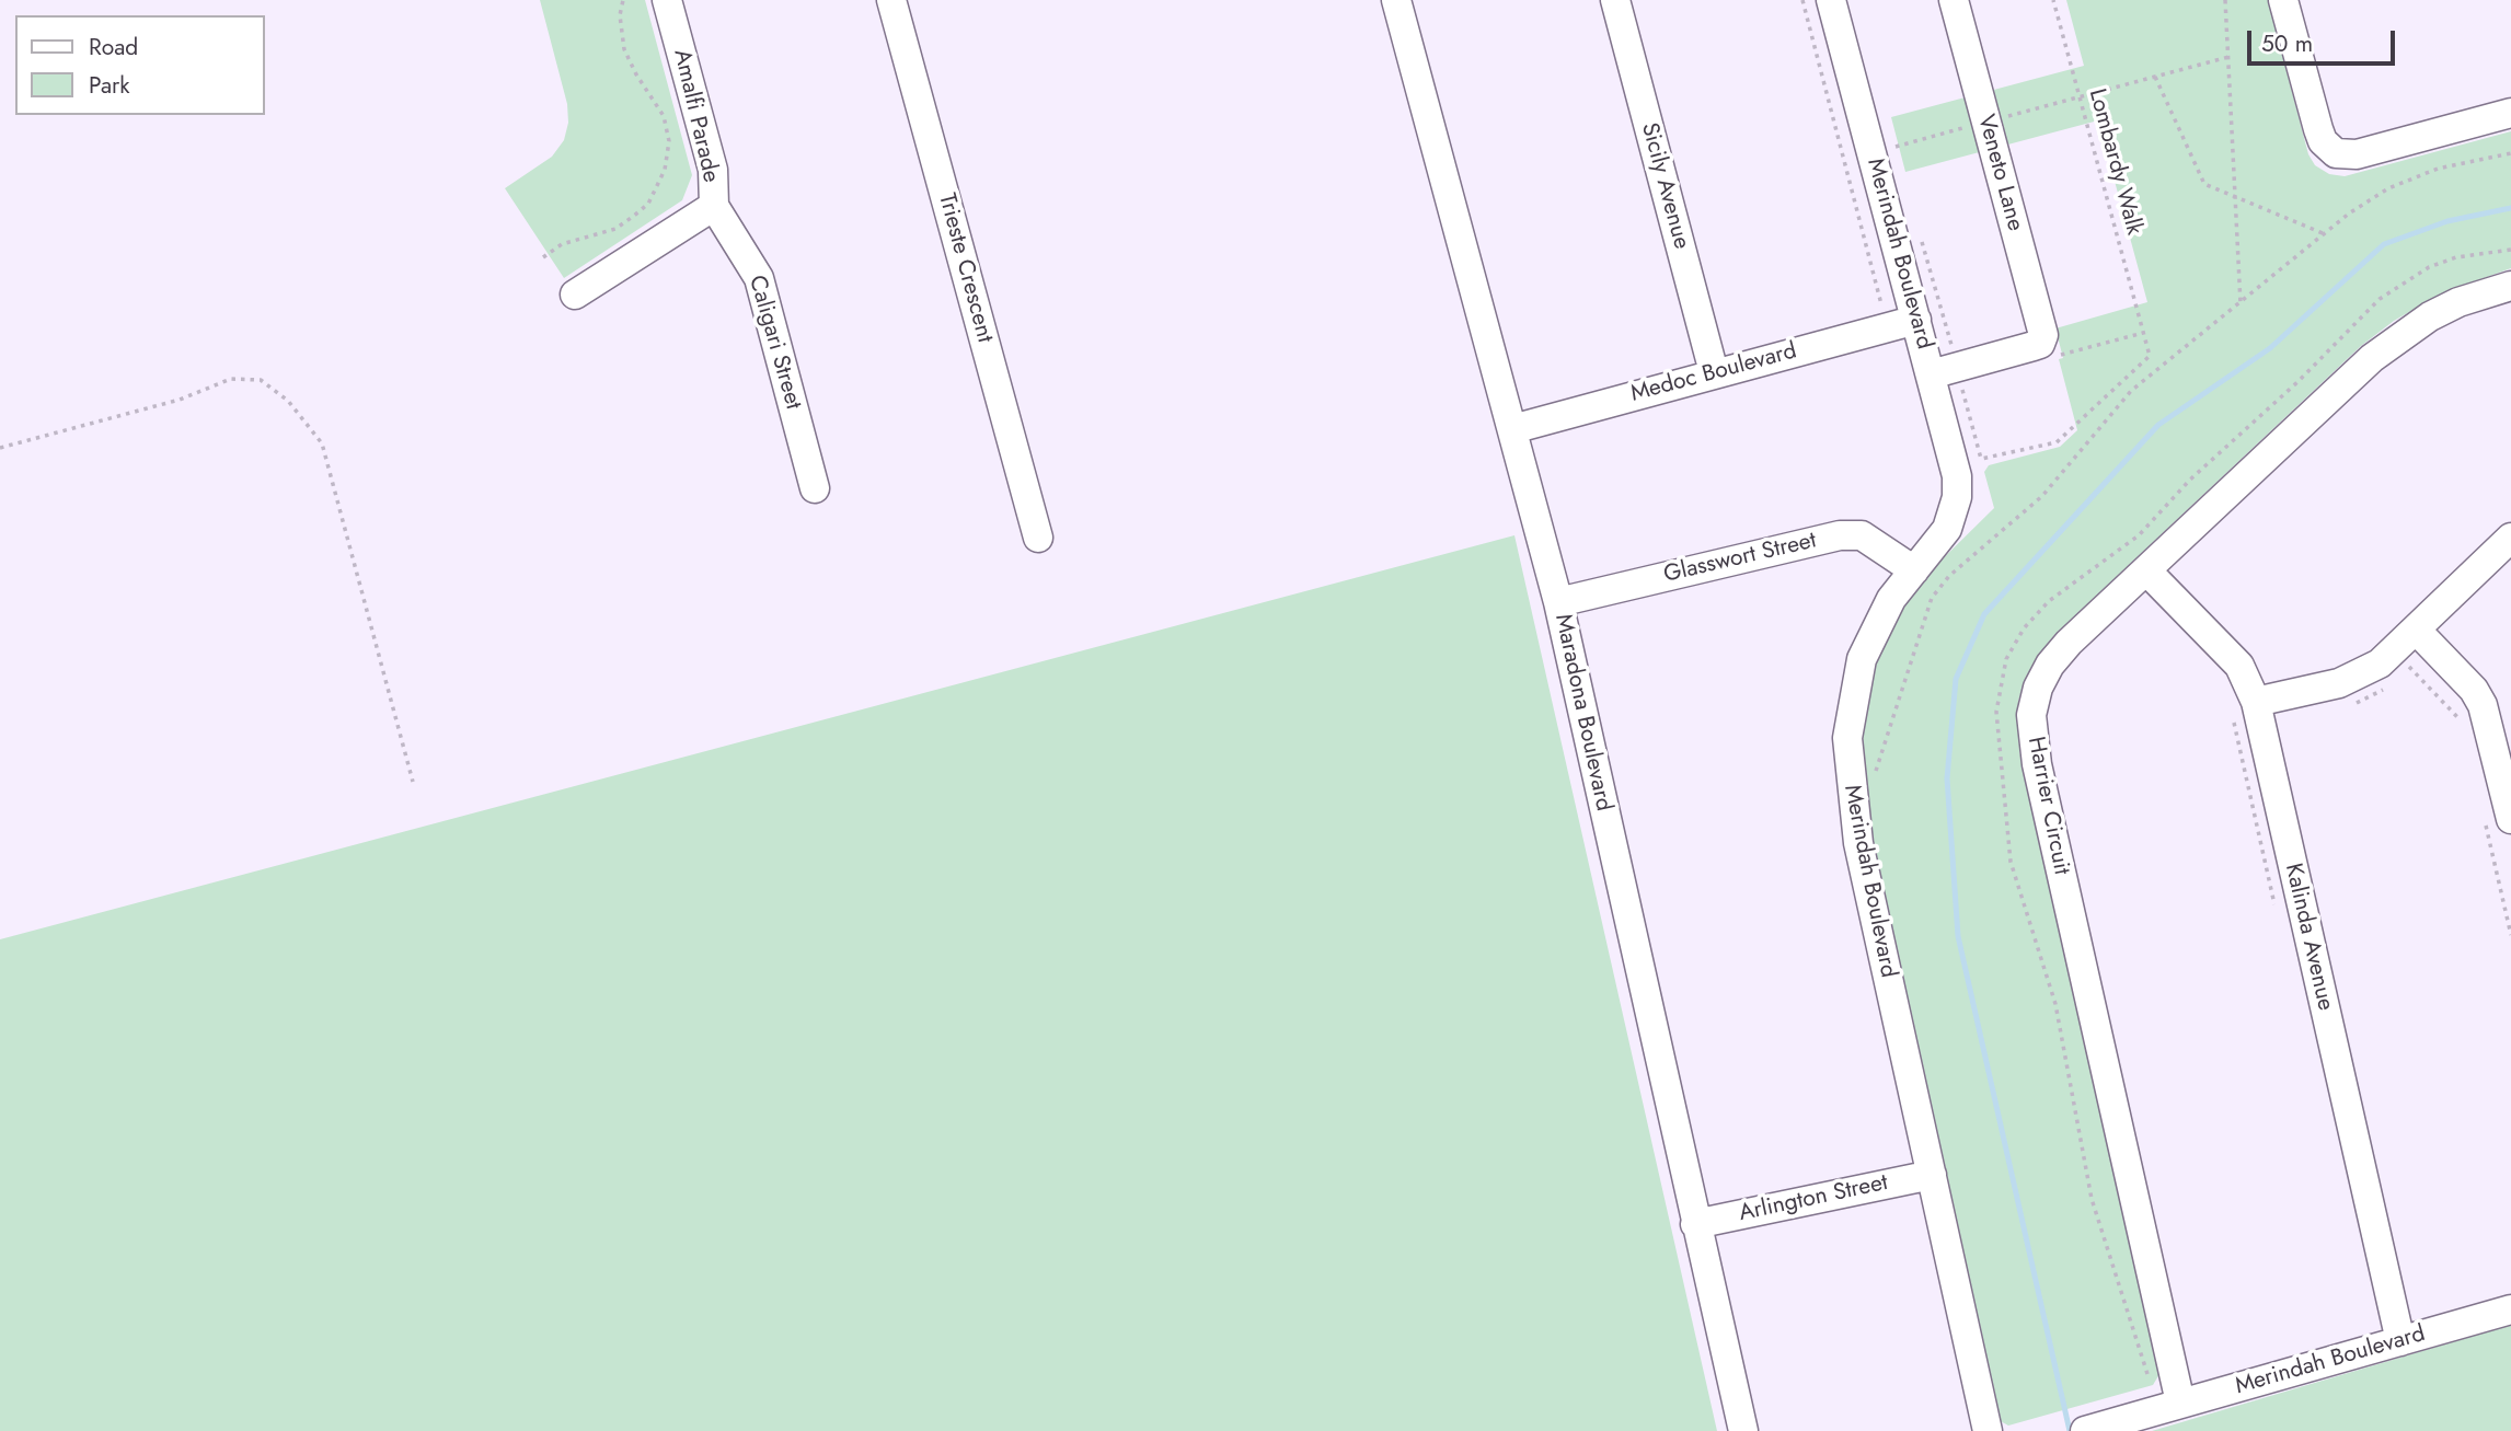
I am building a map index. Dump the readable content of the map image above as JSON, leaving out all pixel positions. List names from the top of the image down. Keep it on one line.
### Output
{"streets":{"street":["Amalfi Parade","Veneto Lane","Sicily Avenue","Merindah Boulevard","Trieste Crescent","Caligari Street","Medoc Boulevard","Glasswort Street","Maradona Boulevard","Harrier Circuit","Kalinda Avenue","Arlington Street"],"path":["Lombardy Walk"]},"crossings":[["Amalfi Parade","Caligari Street"],["Sicily Avenue","Medoc Boulevard"],["Merindah Boulevard","Medoc Boulevard"],["Merindah Boulevard","Glasswort Street"],["Merindah Boulevard","Harrier Circuit"],["Merindah Boulevard","Kalinda Avenue"],["Merindah Boulevard","Arlington Street"],["Medoc Boulevard","Maradona Boulevard"],["Glasswort Street","Maradona Boulevard"],["Maradona Boulevard","Arlington Street"],["Harrier Circuit","Kalinda Avenue"]],"legend":["Road","Park"],"scale_bar":"50 m"}
